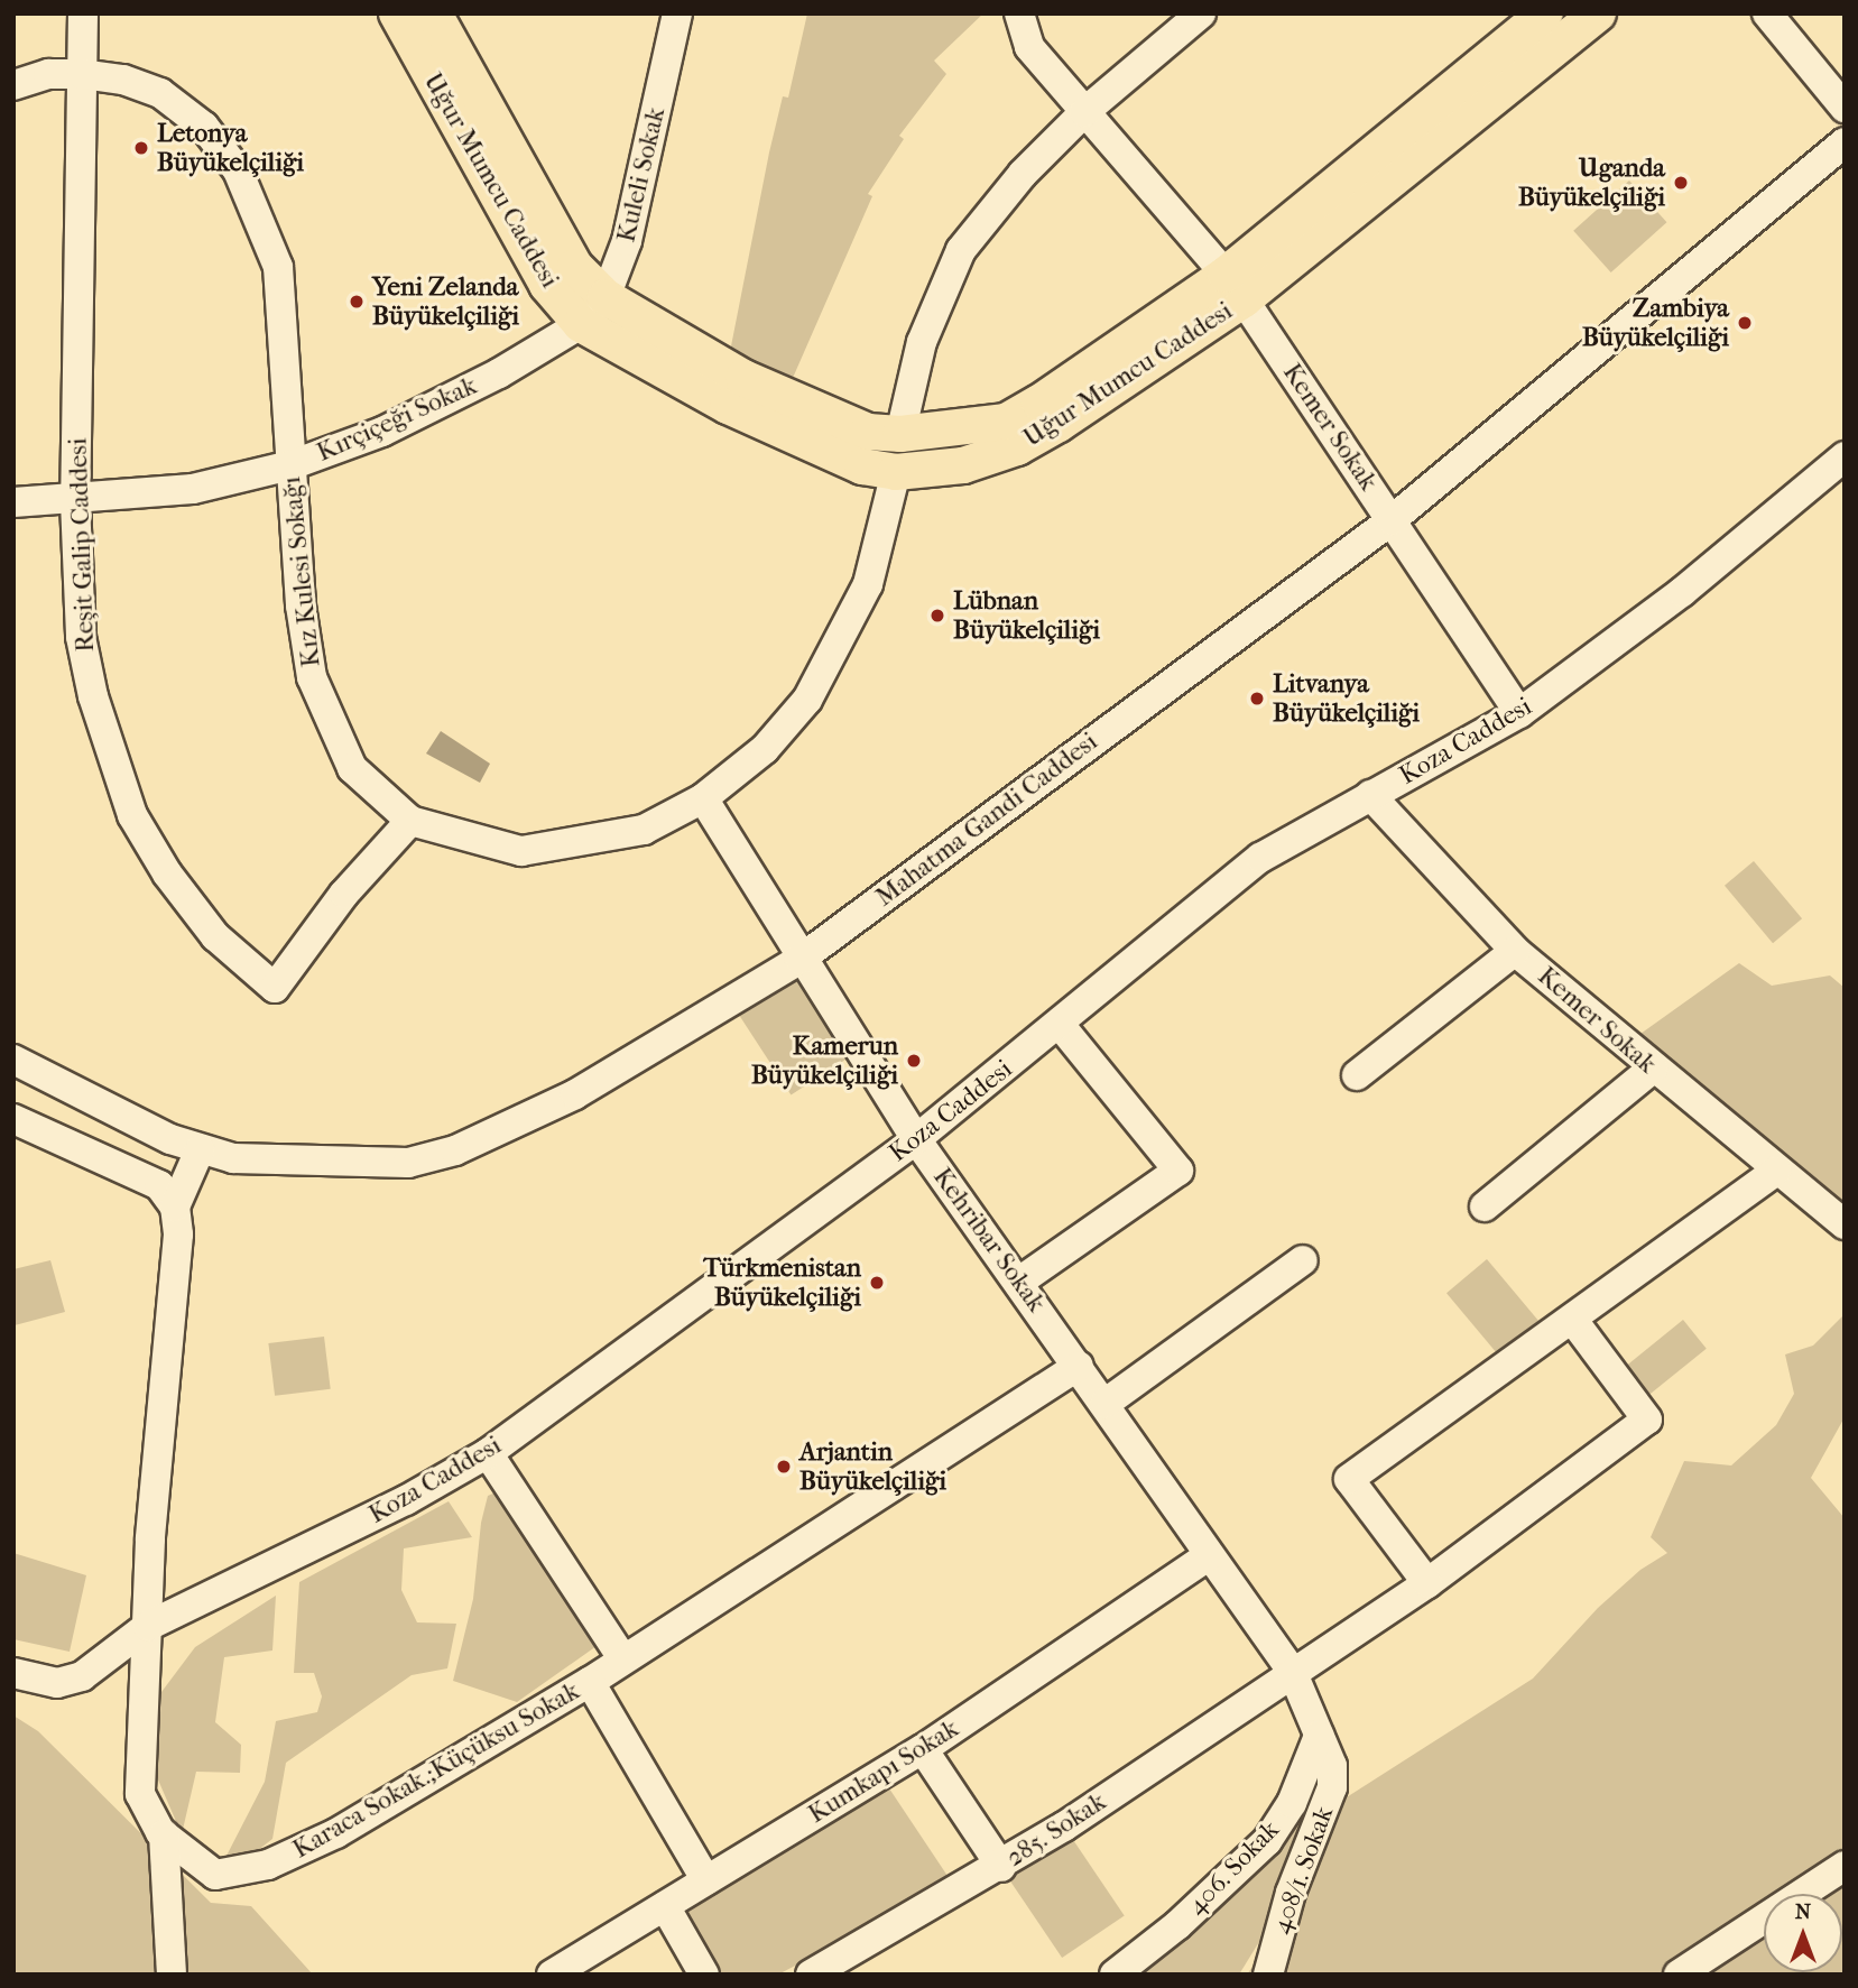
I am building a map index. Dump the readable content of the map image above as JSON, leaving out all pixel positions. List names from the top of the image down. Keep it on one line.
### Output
{"streets":{"main road":["Uğur Mumcu Caddesi"],"street":["Kuleli Sokak","Kırçiçeği Sokak","Kemer Sokak","Reşit Galip Caddesi","Kız Kulesi Sokağı","Koza Caddesi","Mahatma Gandi Caddesi","Kehribar Sokak","Karaca Sokak.;Küçüksu Sokak","Kumkapı Sokak","285. Sokak","406. Sokak","408/1. Sokak"]},"crossings":[["Kuleli Sokak","Uğur Mumcu Caddesi"],["Kuleli Sokak","Kırçiçeği Sokak"],["Uğur Mumcu Caddesi","Kırçiçeği Sokak"],["Uğur Mumcu Caddesi","Kemer Sokak"],["Uğur Mumcu Caddesi","Kız Kulesi Sokağı"],["Kırçiçeği Sokak","Reşit Galip Caddesi"],["Kırçiçeği Sokak","Kız Kulesi Sokağı"],["Kemer Sokak","Koza Caddesi"],["Kemer Sokak","Mahatma Gandi Caddesi"],["Reşit Galip Caddesi","Kız Kulesi Sokağı"],["Kız Kulesi Sokağı","Kehribar Sokak"],["Koza Caddesi","Kehribar Sokak"],["Koza Caddesi","Karaca Sokak.;Küçüksu Sokak"],["Mahatma Gandi Caddesi","Kehribar Sokak"],["Kehribar Sokak","Karaca Sokak.;Küçüksu Sokak"],["Kehribar Sokak","Kumkapı Sokak"],["Kehribar Sokak","285. Sokak"],["Kehribar Sokak","406. Sokak"],["Kehribar Sokak","408/1. Sokak"]],"places":["Letonya Büyükelçiliği","Uganda Büyükelçiliği","Yeni Zelanda Büyükelçiliği","Zambiya Büyükelçiliği","Lübnan Büyükelçiliği","Litvanya Büyükelçiliği","Kamerun Büyükelçiliği","Türkmenistan Büyükelçiliği","Arjantin Büyükelçiliği"],"north":"top"}
